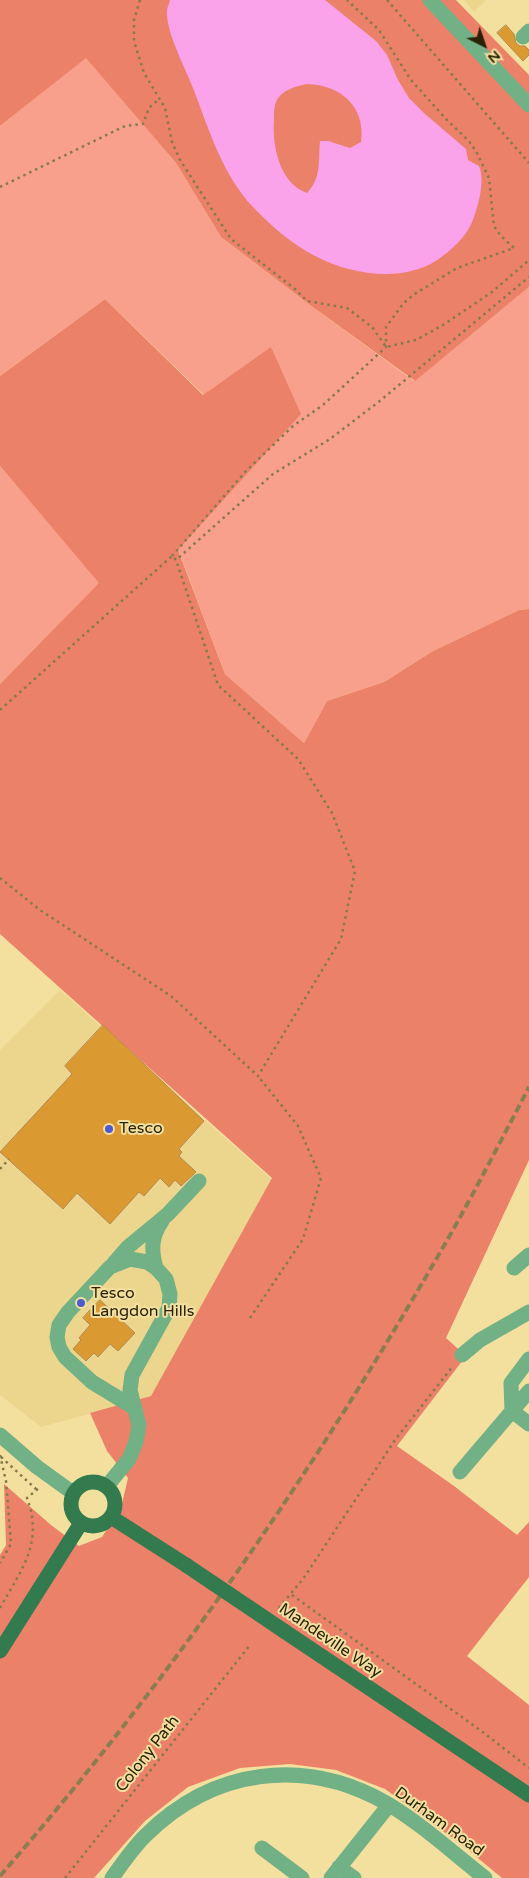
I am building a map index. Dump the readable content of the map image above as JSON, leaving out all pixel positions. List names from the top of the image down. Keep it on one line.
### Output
{"streets":{"main road":["Mandeville Way"],"street":["Durham Road"],"path":["Colony Path"]},"places":["Tesco","Tesco Langdon Hills"],"north":"bottom right"}
